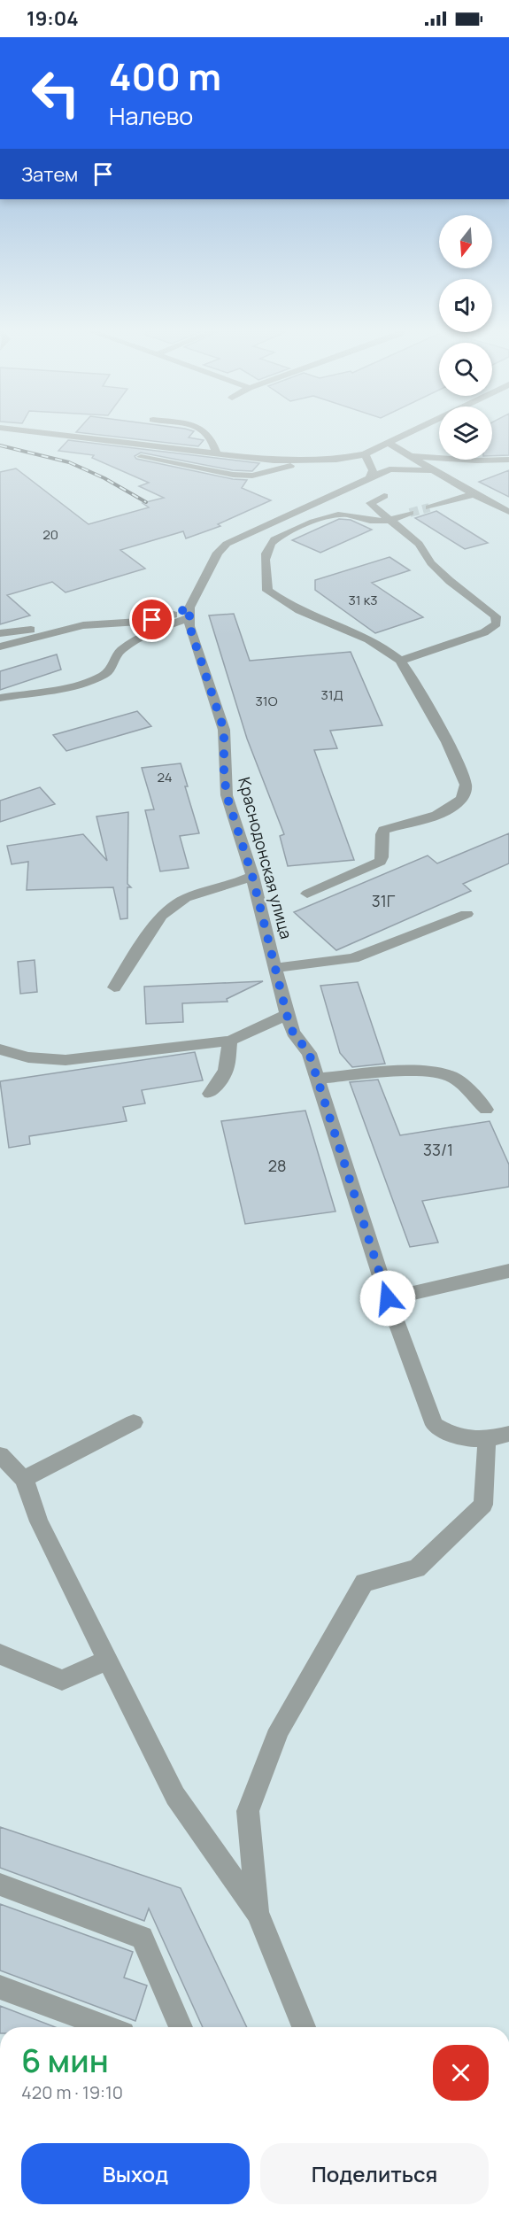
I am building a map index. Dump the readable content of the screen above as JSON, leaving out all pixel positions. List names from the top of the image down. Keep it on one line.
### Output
{"streets":{"street":["Краснодонская улица"]},"house_numbers":["20","31 к3","31Д","31О","24","31Г","33/1","28"],"north":"bottom","page":{"status":"19:04","turn":["400 m","Налево"],"then":"Затем","heading":["6 мин","420 m · 19:10"],"buttons":["Выход","Поделиться"]}}
